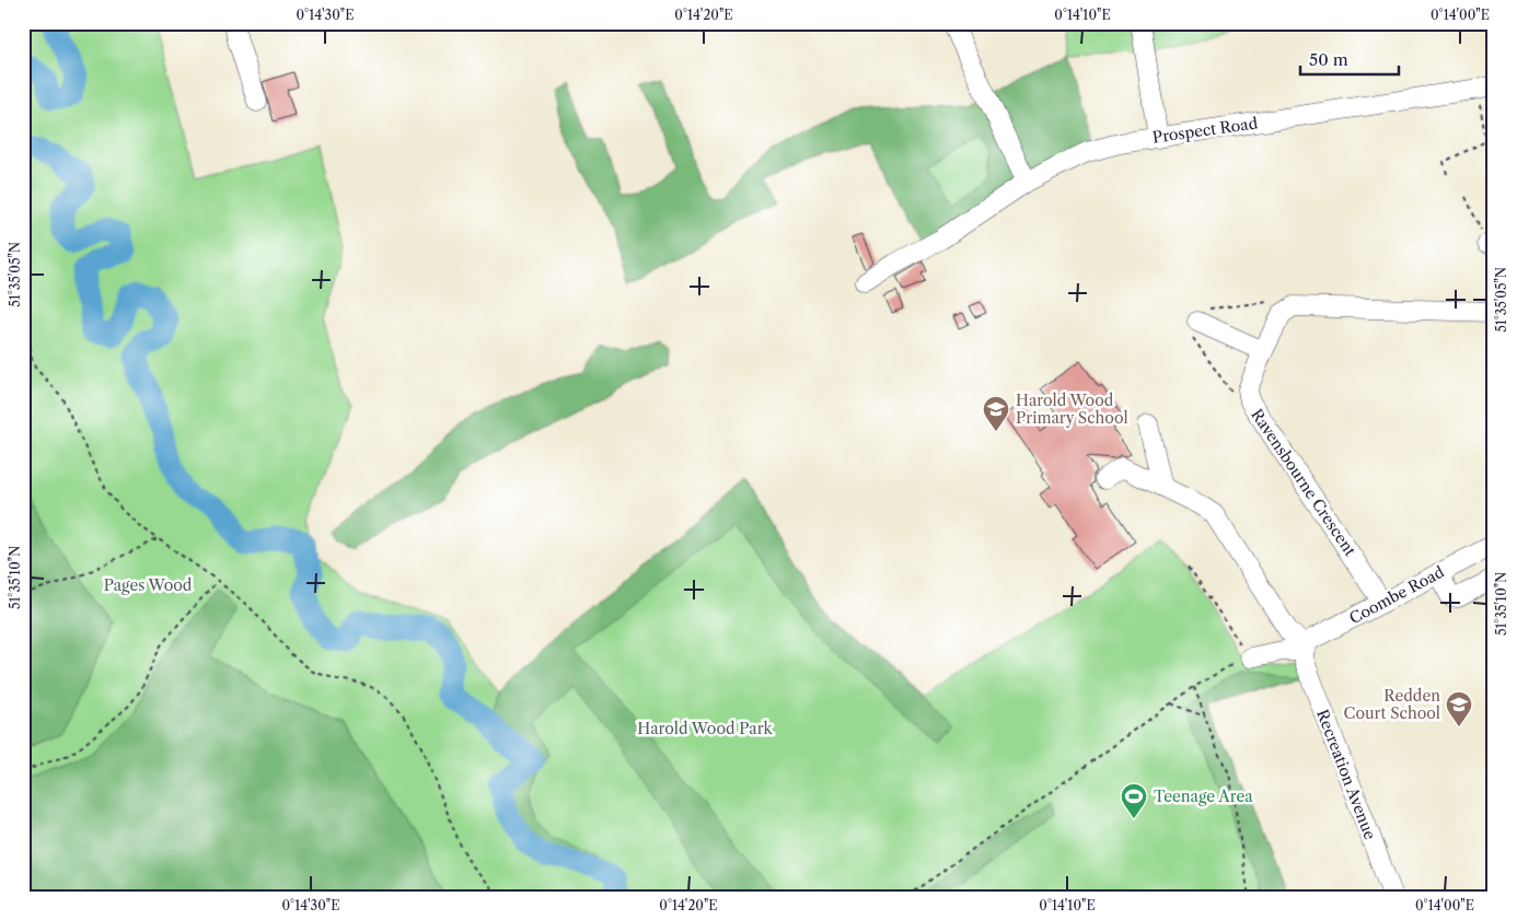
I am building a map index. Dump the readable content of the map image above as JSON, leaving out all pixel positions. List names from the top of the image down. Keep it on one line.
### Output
{"streets":{"street":["Prospect Road","Ravensbourne Crescent","Coombe Road","Recreation Avenue"]},"crossings":[["Ravensbourne Crescent","Coombe Road"],["Coombe Road","Recreation Avenue"]],"parks":["Pages Wood","Harold Wood Park"],"places":{"school or university":["Harold Wood Primary School","Redden Court School"],"sports":["Teenage Area"]},"scale_bar":"50 m","coordinates":["0°14'30\"E","0°14'20\"E","0°14'10\"E","0°14'00\"E","51°35'05\"N","51°35'10\"N"]}
